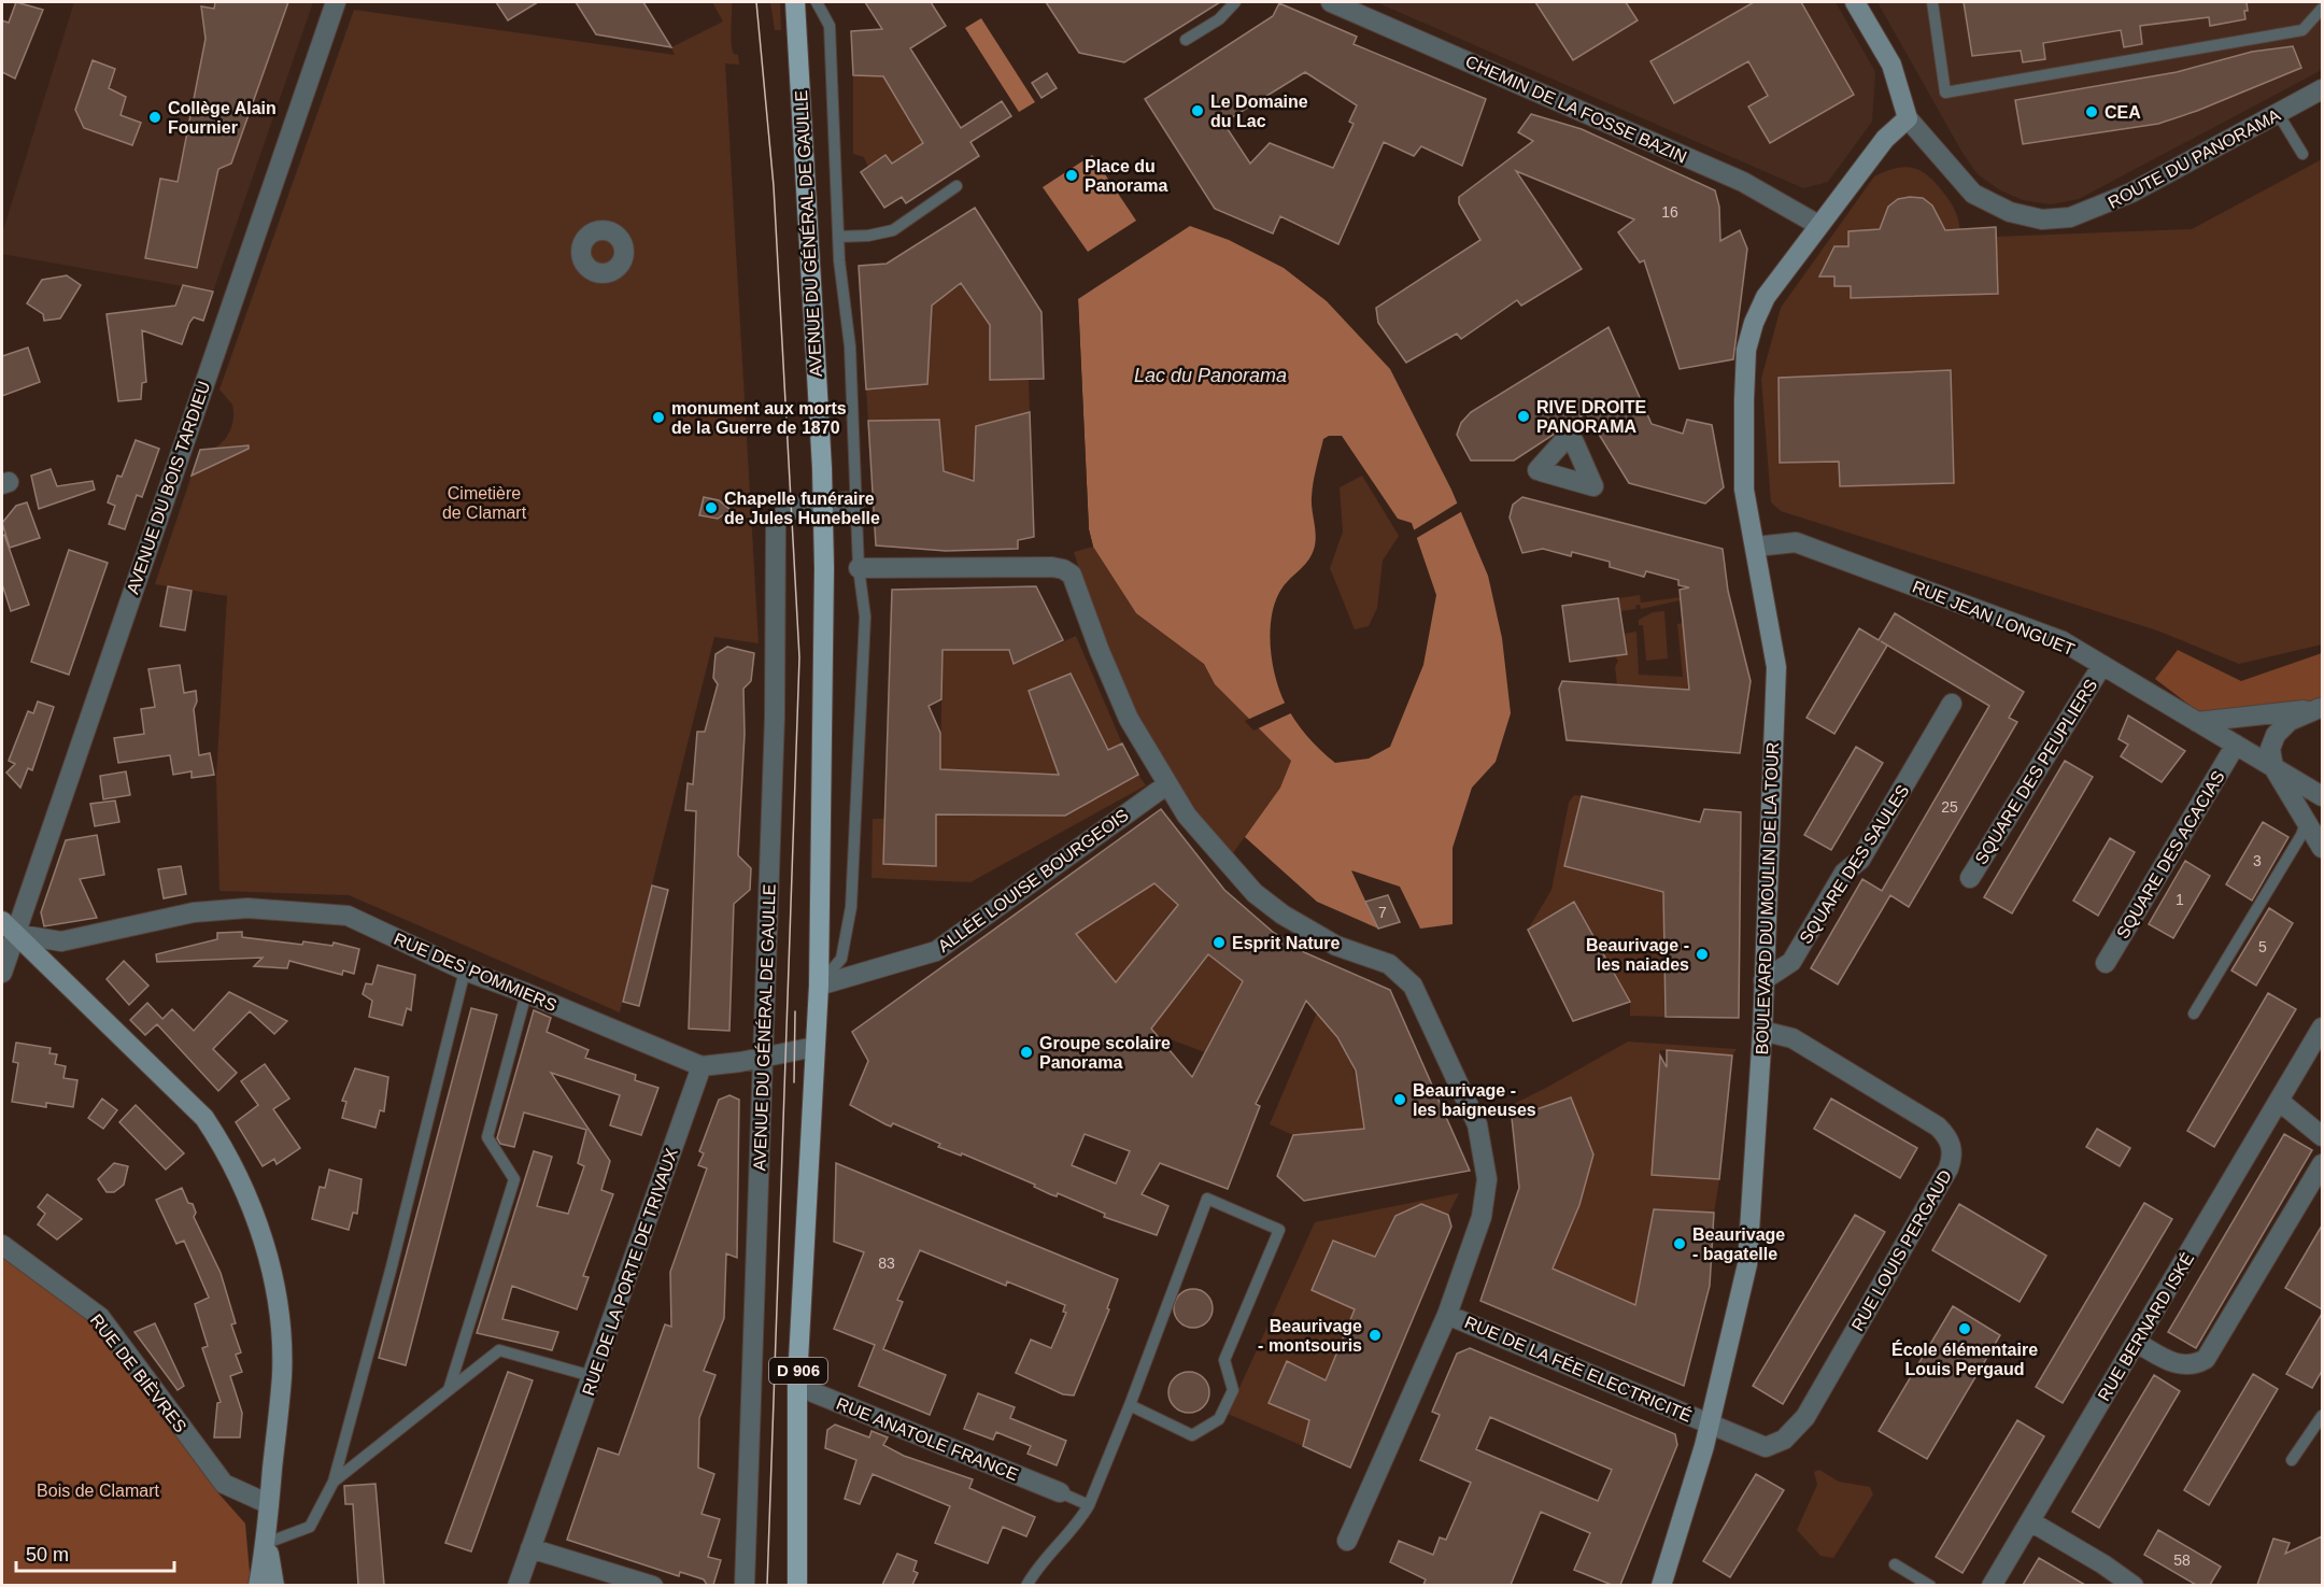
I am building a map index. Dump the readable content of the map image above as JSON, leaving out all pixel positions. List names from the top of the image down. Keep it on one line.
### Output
{"streets":{"main road":["AVENUE DU GÉNÉRAL DE GAULLE","D 906"],"street":["CHEMIN DE LA FOSSE BAZIN","ROUTE DU PANORAMA","AVENUE DU BOIS TARDIEU","RUE JEAN LONGUET","SQUARE DES PEUPLIERS","SQUARE DES ACACIAS","SQUARE DES SAULES","ALLÉE LOUISE BOURGEOIS","BOULEVARD DU MOULIN DE LA TOUR","RUE DES POMMIERS","RUE LOUIS PERGAUD","RUE DE LA PORTE DE TRIVAUX","RUE BERNARD ISKÉ","RUE DE LA FÉE ELECTRICITÉ","RUE DE BIÈVRES","RUE ANATOLE FRANCE"]},"crossings":[["CHEMIN DE LA FOSSE BAZIN","BOULEVARD DU MOULIN DE LA TOUR"],["ROUTE DU PANORAMA","BOULEVARD DU MOULIN DE LA TOUR"],["AVENUE DU GÉNÉRAL DE GAULLE","ALLÉE LOUISE BOURGEOIS"],["AVENUE DU GÉNÉRAL DE GAULLE","RUE ANATOLE FRANCE"],["AVENUE DU BOIS TARDIEU","RUE DES POMMIERS"],["RUE JEAN LONGUET","SQUARE DES PEUPLIERS"],["RUE JEAN LONGUET","SQUARE DES ACACIAS"],["RUE JEAN LONGUET","BOULEVARD DU MOULIN DE LA TOUR"],["SQUARE DES SAULES","BOULEVARD DU MOULIN DE LA TOUR"],["ALLÉE LOUISE BOURGEOIS","RUE DE LA FÉE ELECTRICITÉ"],["BOULEVARD DU MOULIN DE LA TOUR","RUE LOUIS PERGAUD"],["BOULEVARD DU MOULIN DE LA TOUR","RUE DE LA FÉE ELECTRICITÉ"],["RUE DES POMMIERS","RUE DE LA PORTE DE TRIVAUX"],["RUE LOUIS PERGAUD","RUE DE LA FÉE ELECTRICITÉ"]],"water":["Lac du Panorama"],"parks":["Cimetière de Clamart","Bois de Clamart"],"places":["Le Domaine du Lac","CEA","Collège Alain Fournier","Place du Panorama","RIVE DROITE PANORAMA","monument aux morts de la Guerre de 1870","Chapelle funéraire de Jules Hunebelle","Esprit Nature","Beaurivage - les naiades","Groupe scolaire Panorama","Beaurivage - les baigneuses","Beaurivage - bagatelle","École élémentaire Louis Pergaud","Beaurivage - montsouris"],"house_numbers":["16","25","3","1","7","5","83","58"],"scale_bar":"50 m"}
